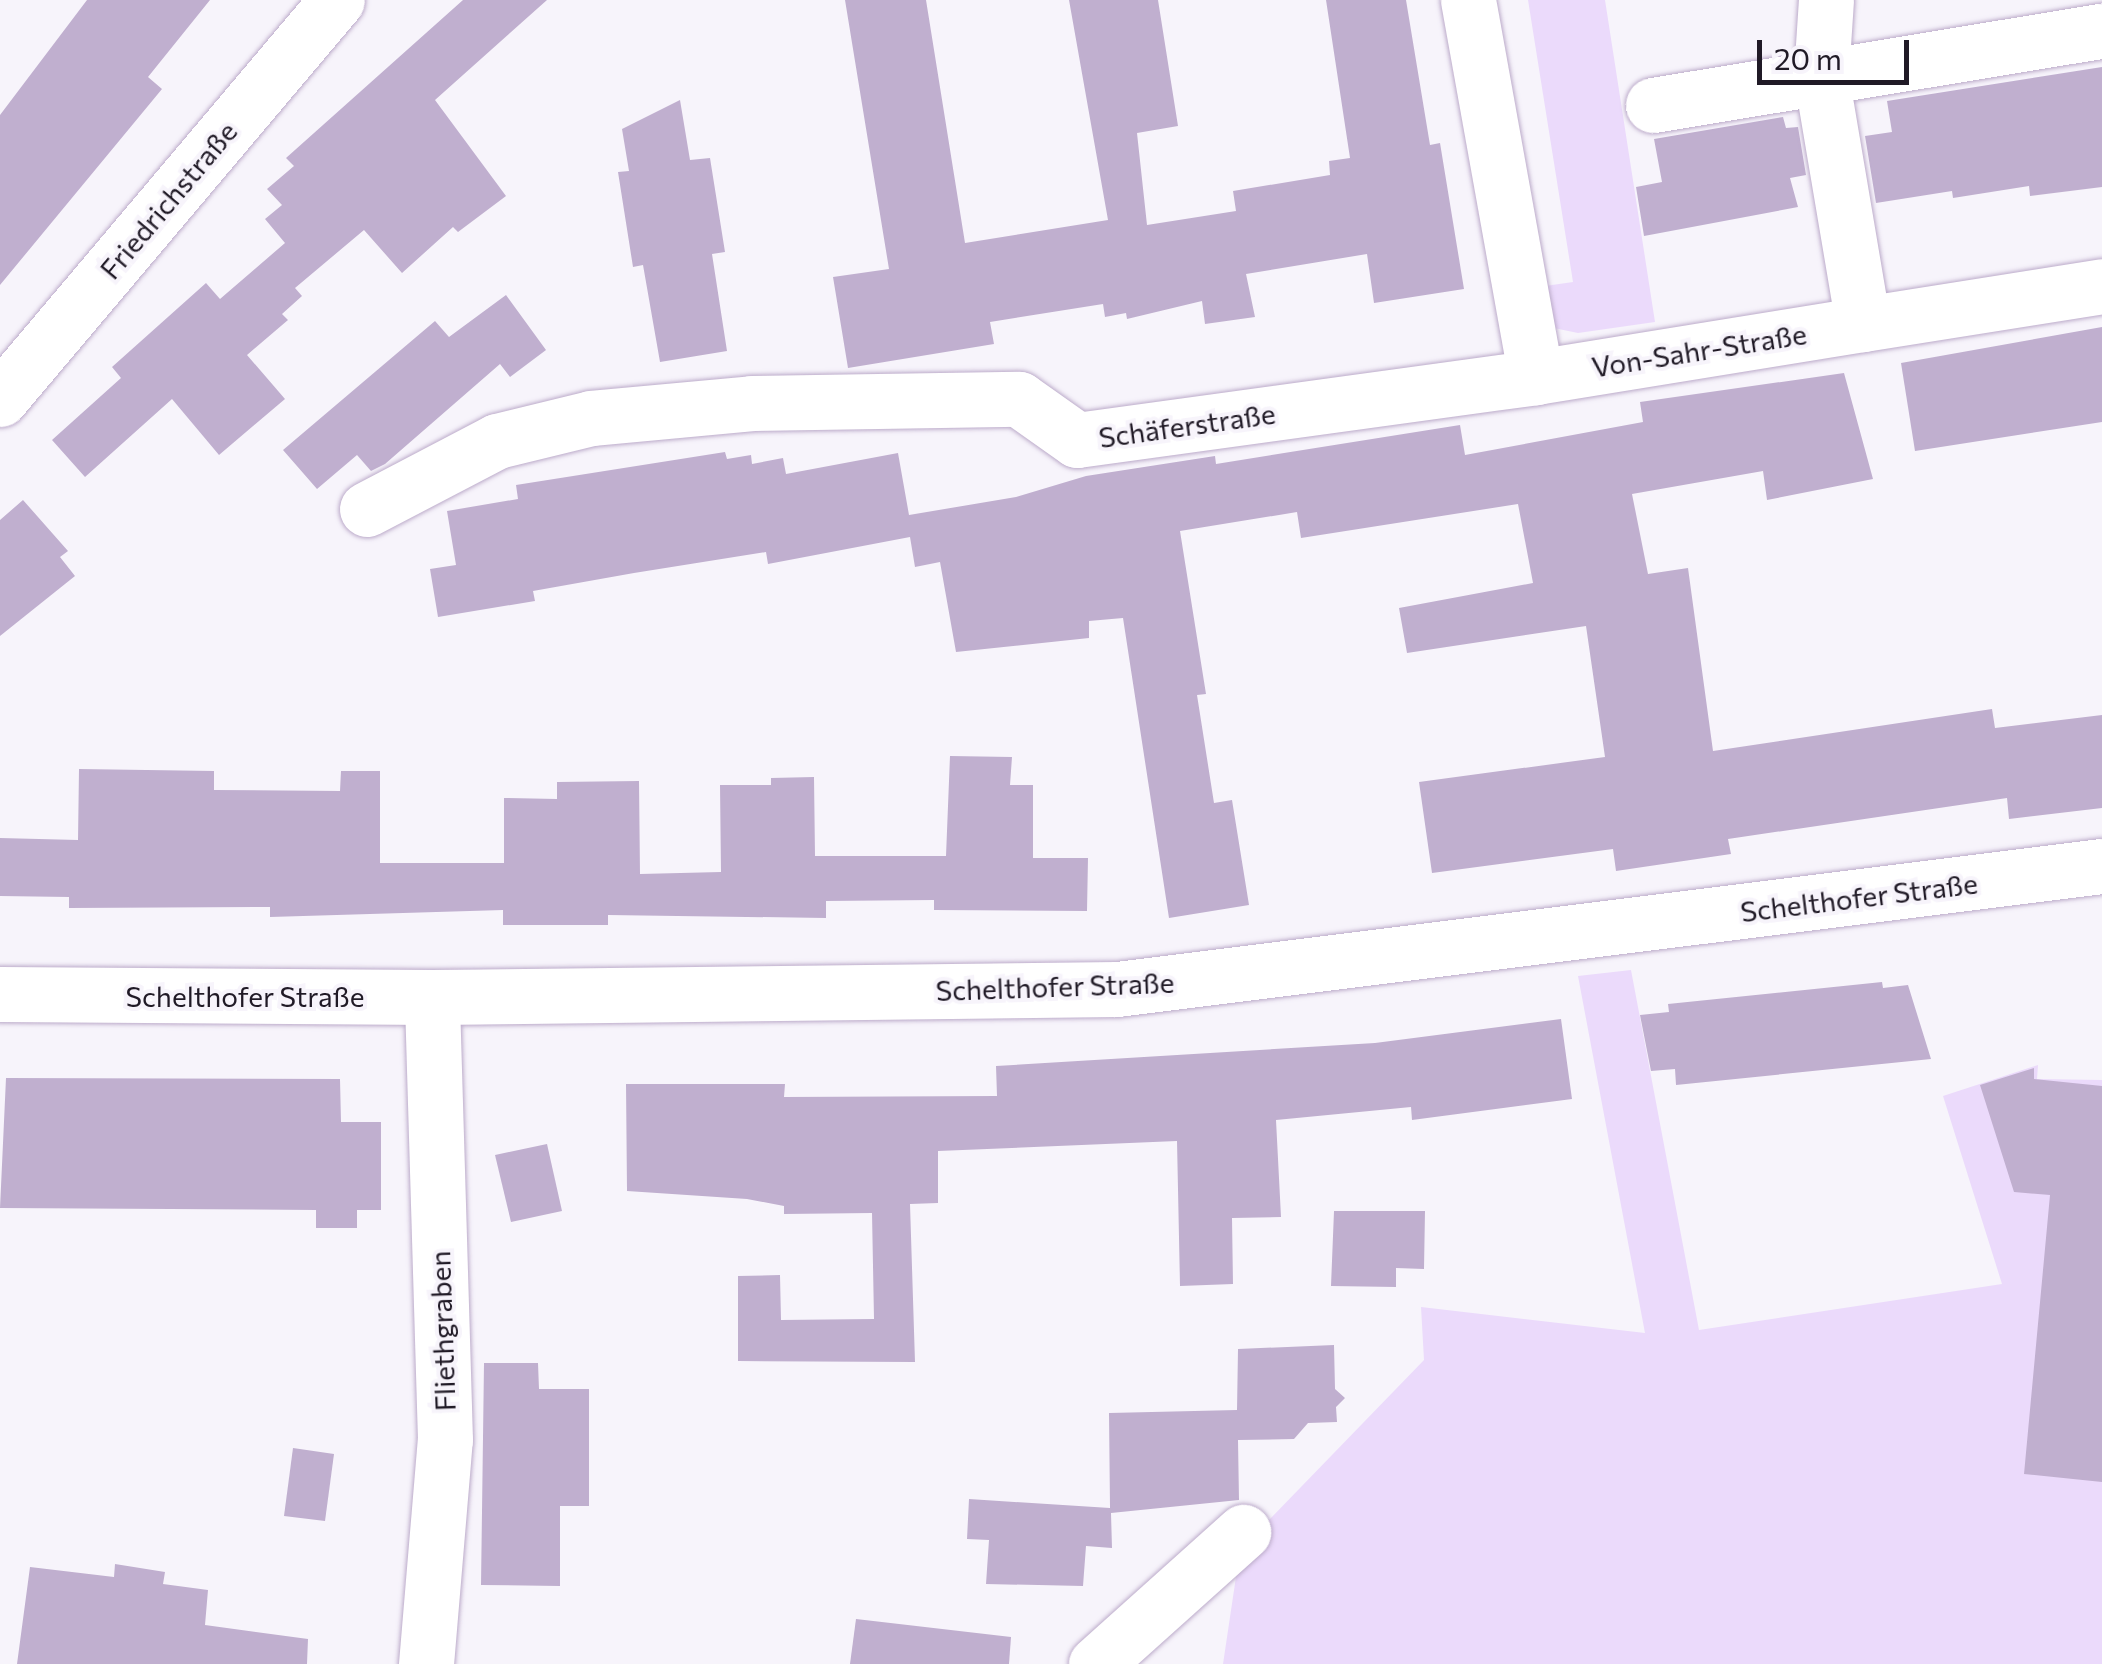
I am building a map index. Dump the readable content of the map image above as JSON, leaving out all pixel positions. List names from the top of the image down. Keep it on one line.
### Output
{"streets":{"street":["Friedrichstraße","Von-Sahr-Straße","Schäferstraße","Schelthofer Straße","Fliethgraben"]},"crossings":[["Von-Sahr-Straße","Schäferstraße"],["Schelthofer Straße","Fliethgraben"]],"scale_bar":"20 m"}
